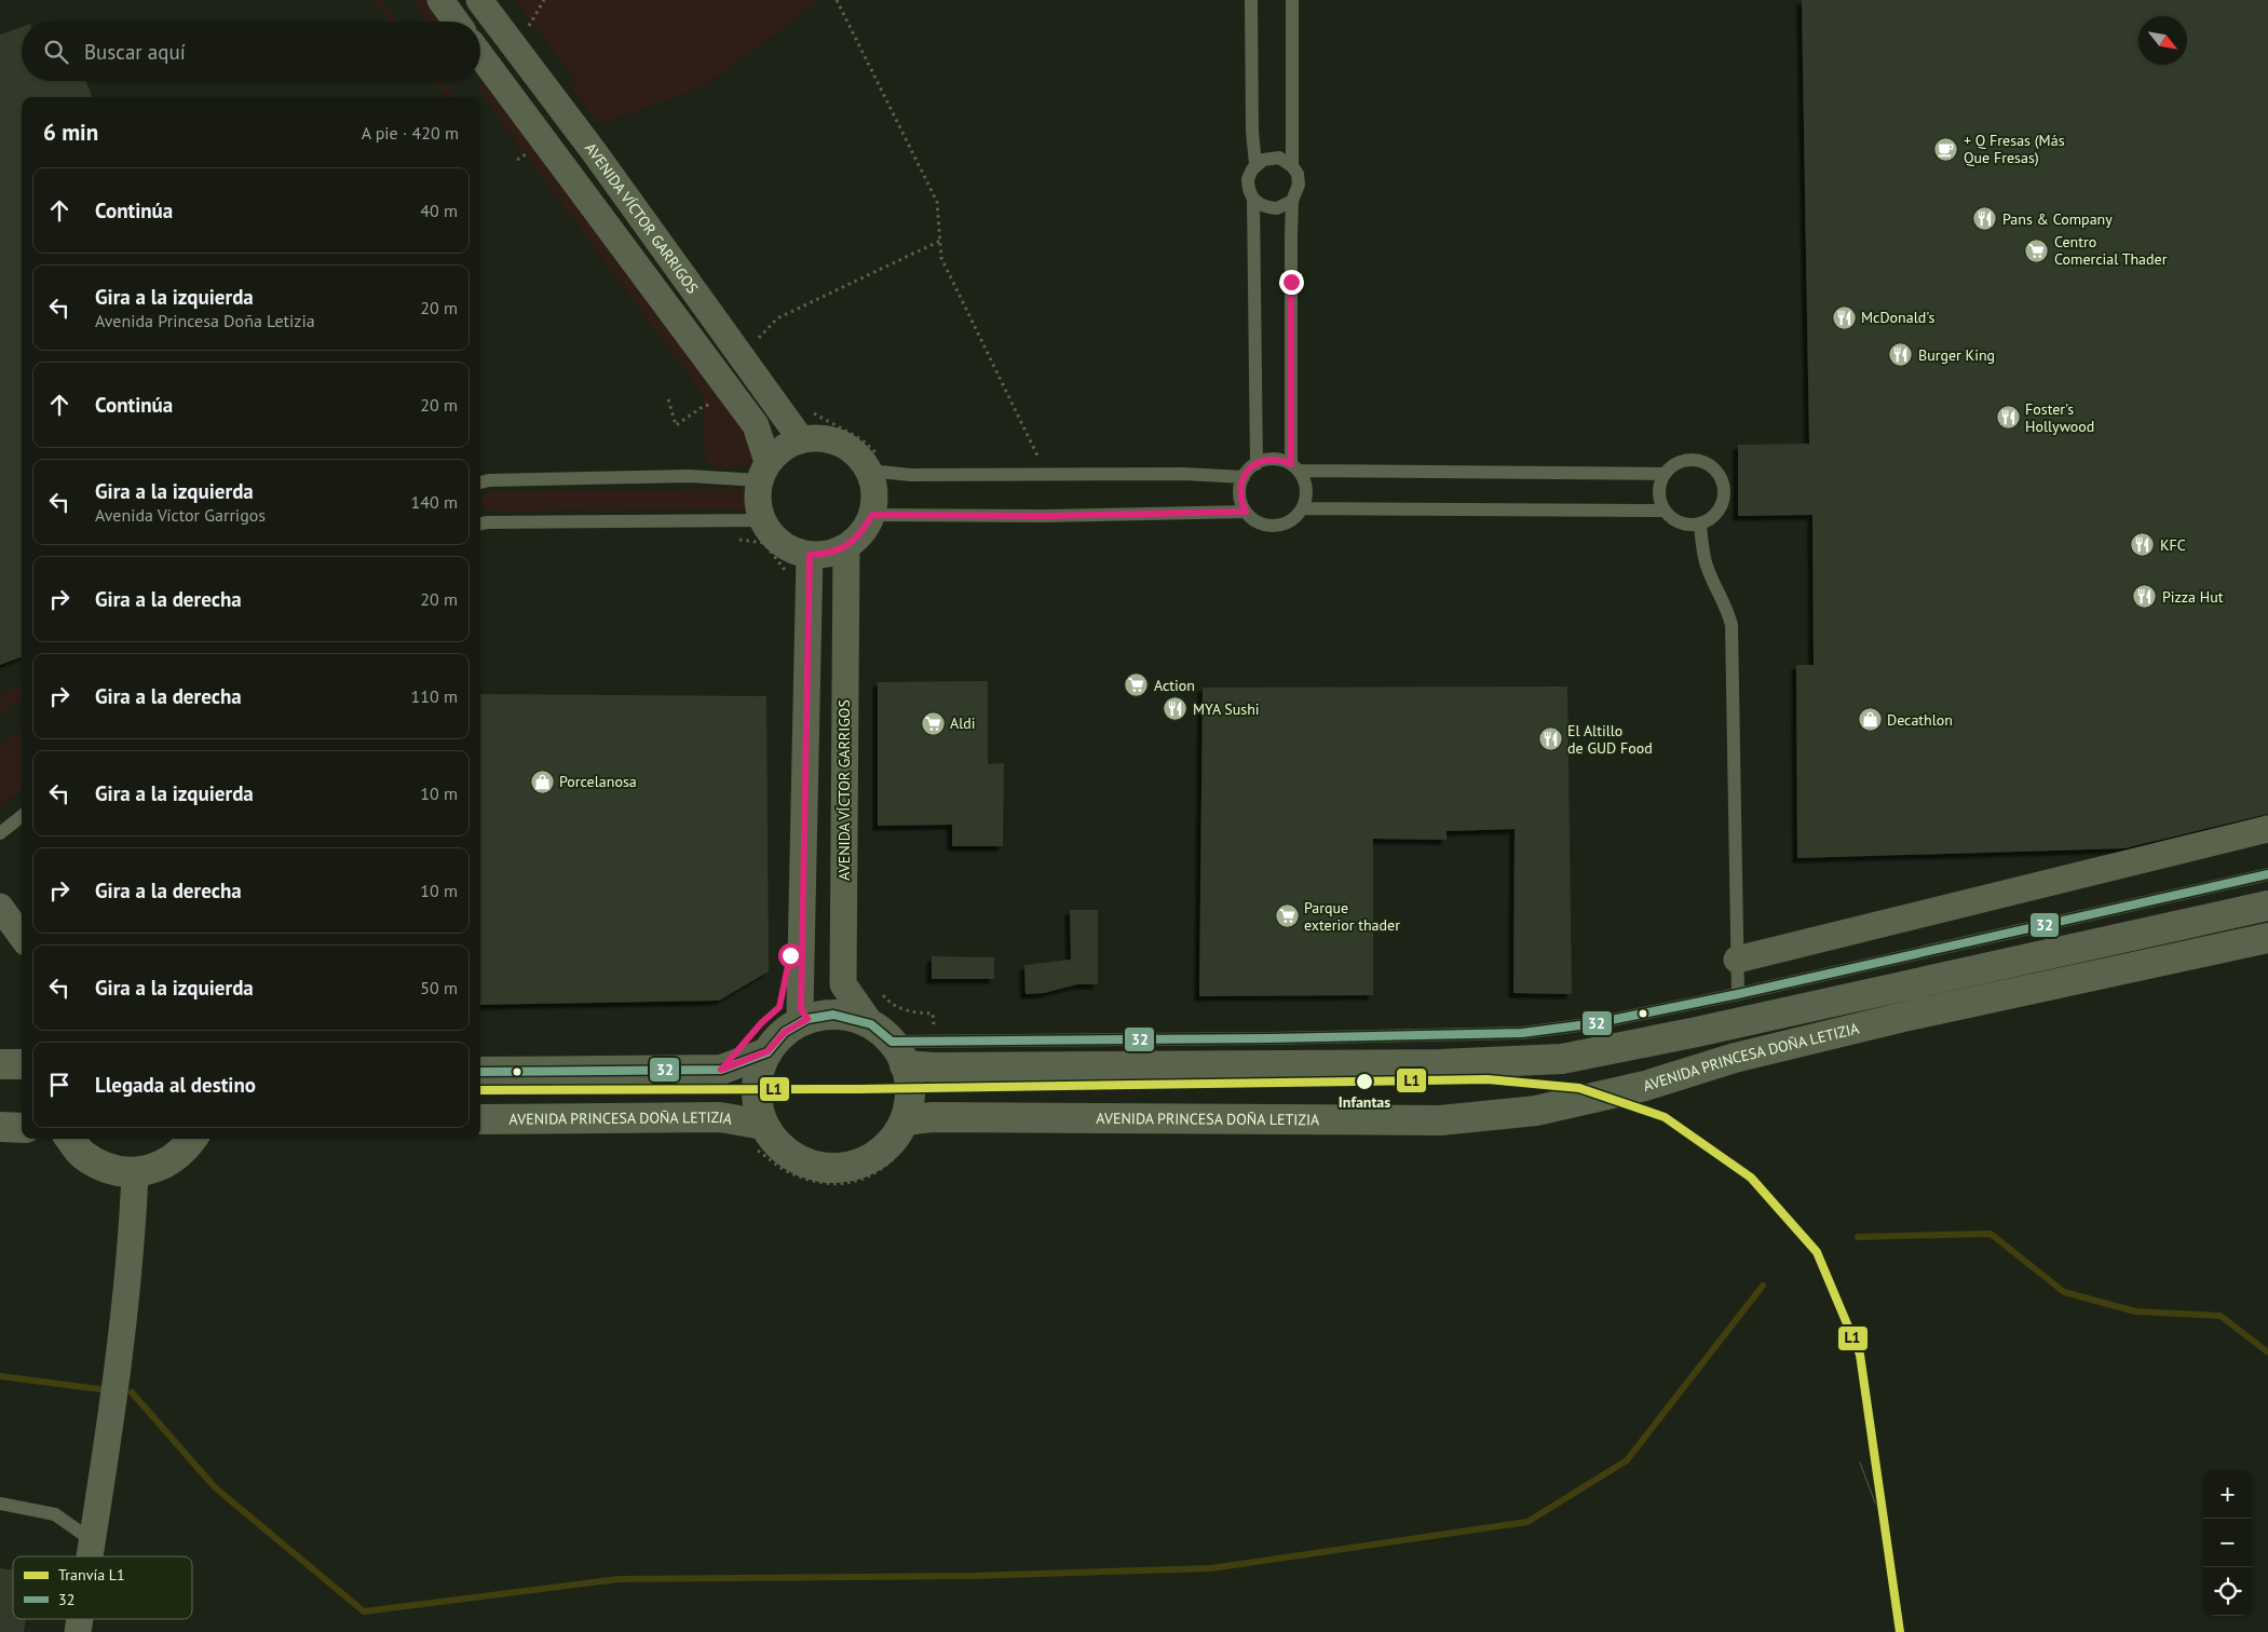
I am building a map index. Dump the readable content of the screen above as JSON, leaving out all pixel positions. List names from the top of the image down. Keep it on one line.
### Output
{"streets":{"street":["AVENIDA VÍCTOR GARRIGOS","AVENIDA PRINCESA DOÑA LETIZIA"]},"crossings":[["AVENIDA VÍCTOR GARRIGOS","AVENIDA PRINCESA DOÑA LETIZIA"]],"places":{"cafe":["+ Q Fresas (Más Que Fresas)"],"restaurant":["Pans & Company","McDonald's","Burger King","Foster's Hollywood","KFC","Pizza Hut","MYA Sushi","El Altillo de GUD Food"],"supermarket":["Centro Comercial Thader","Action","Aldi","Parque exterior thader"],"shop":["Decathlon","Porcelanosa"],"other":["Infantas"]},"lines":["transit line 32","tram line L1"],"legend":["Tranvía L1","32"],"north":"bottom right","page":{"search":"Buscar aquí","heading":["6 min","A pie · 420 m"],"list":[["Continúa","40 m"],["Gira a la izquierda","Avenida Princesa Doña Letizia","20 m"],["Continúa","20 m"],["Gira a la izquierda","Avenida Víctor Garrigos","140 m"],["Gira a la derecha","20 m"],["Gira a la derecha","110 m"],["Gira a la izquierda","10 m"],["Gira a la derecha","10 m"],["Gira a la izquierda","50 m"],"Llegada al destino"],"map_buttons":["+","−"]}}
